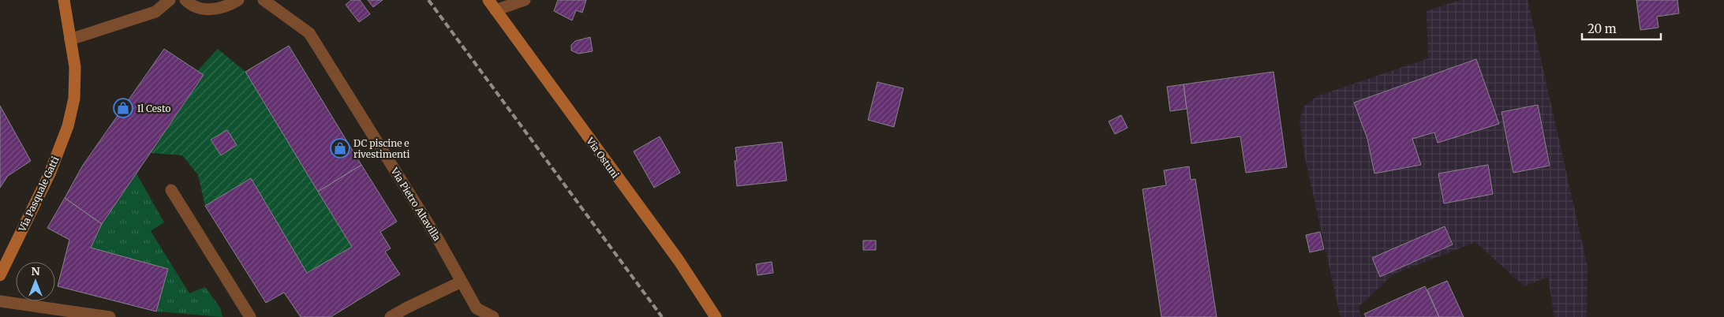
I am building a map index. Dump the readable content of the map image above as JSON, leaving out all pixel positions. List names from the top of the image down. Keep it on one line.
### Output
{"streets":{"main road":["Via Ostuni","Via Pasquale Gatti"],"street":["Via Pietro Altavilla"]},"places":{"shop":["Il Cesto","DC piscine e rivestimenti"]},"scale_bar":"20 m","north":"top"}
